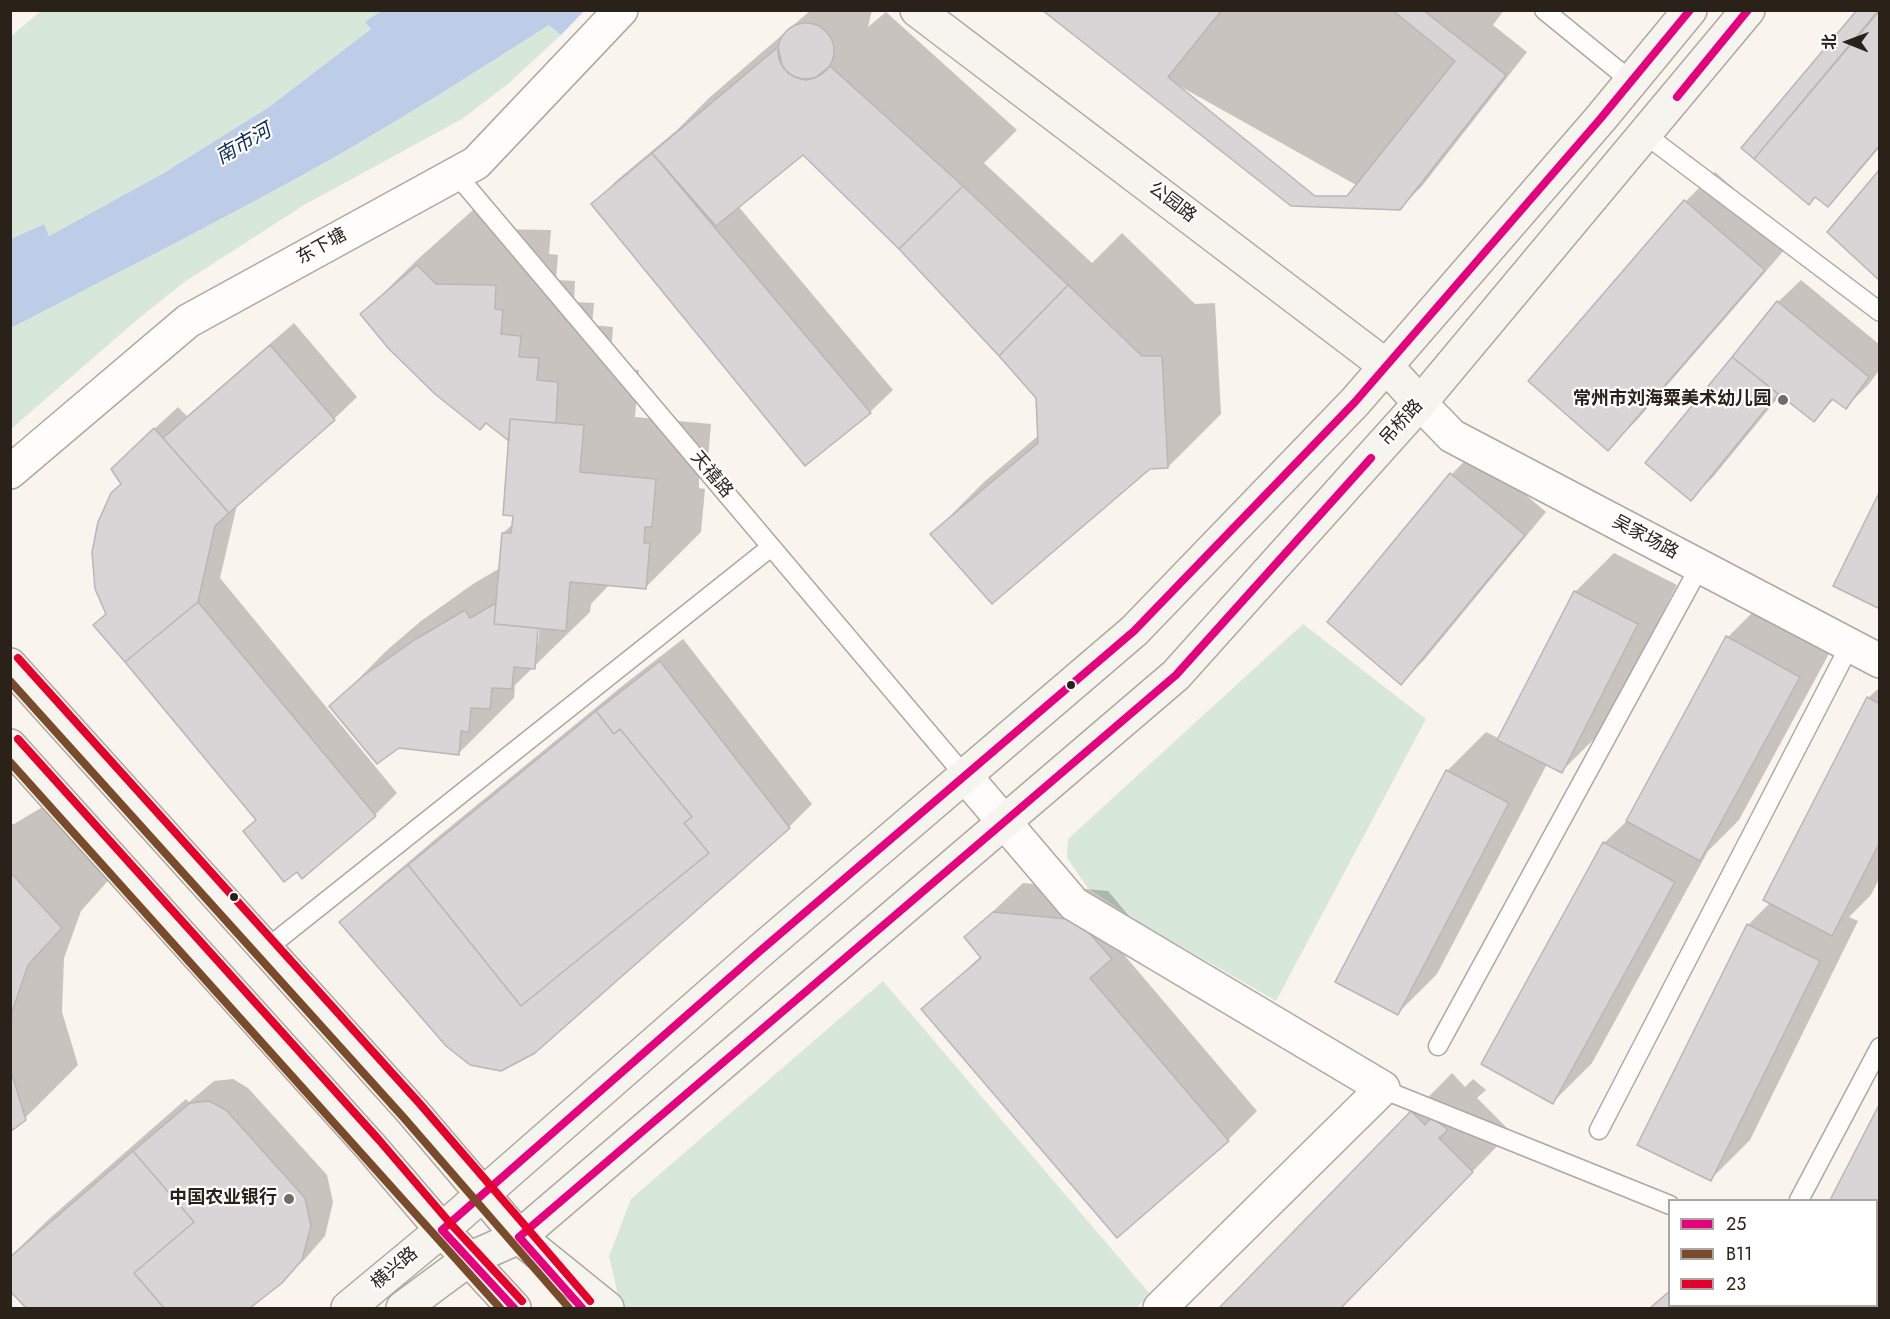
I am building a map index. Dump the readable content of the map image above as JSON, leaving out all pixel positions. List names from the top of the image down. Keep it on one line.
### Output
{"streets":{"main road":["公园路","吊桥路","横兴路"],"street":["东下塘","吴家场路"],"lane":["天禧路"]},"crossings":[["公园路","吊桥路"],["公园路","吴家场路"],["东下塘","天禧路"],["吊桥路","吴家场路"],["吊桥路","横兴路"]],"water":["南市河"],"places":["常州市刘海粟美术幼儿园","中国农业银行"],"lines":["transit line 25","transit line 23","transit line B11"],"legend":["25","B11","23"],"north":"left"}
